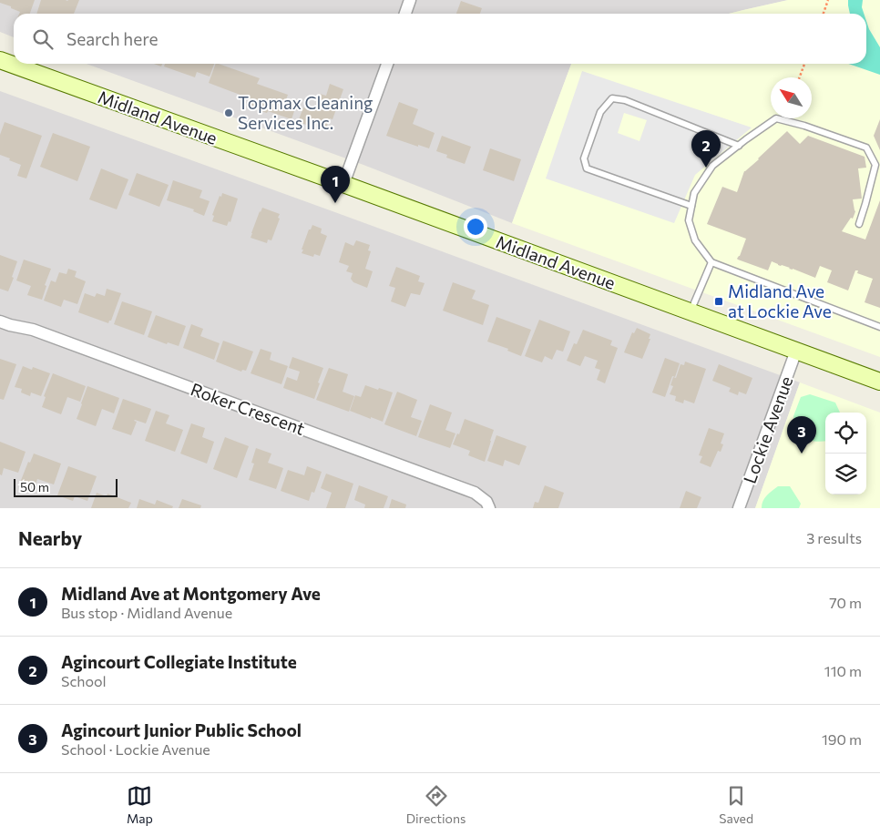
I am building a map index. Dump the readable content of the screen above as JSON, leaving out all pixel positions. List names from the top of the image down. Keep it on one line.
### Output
{"streets":{"main road":["Midland Avenue"],"street":["Roker Crescent","Lockie Avenue"]},"crossings":[["Midland Avenue","Lockie Avenue"]],"places":{"other":["Topmax Cleaning Services Inc."],"transit":["Midland Ave at Lockie Ave"]},"scale_bar":"50 m","north":"top left","page":{"search":"Search here","pins":["2","1","3"],"scale":"50 m","heading":["Nearby","3 results"],"list":[{"mark":"1","name":"Midland Ave at Montgomery Ave","note":"Bus stop · Midland Avenue","value":"70 m"},{"mark":"2","name":"Agincourt Collegiate Institute","note":"School","value":"110 m"},{"mark":"3","name":"Agincourt Junior Public School","note":"School · Lockie Avenue","value":"190 m"}],"nav":["Map","Directions","Saved"]}}
